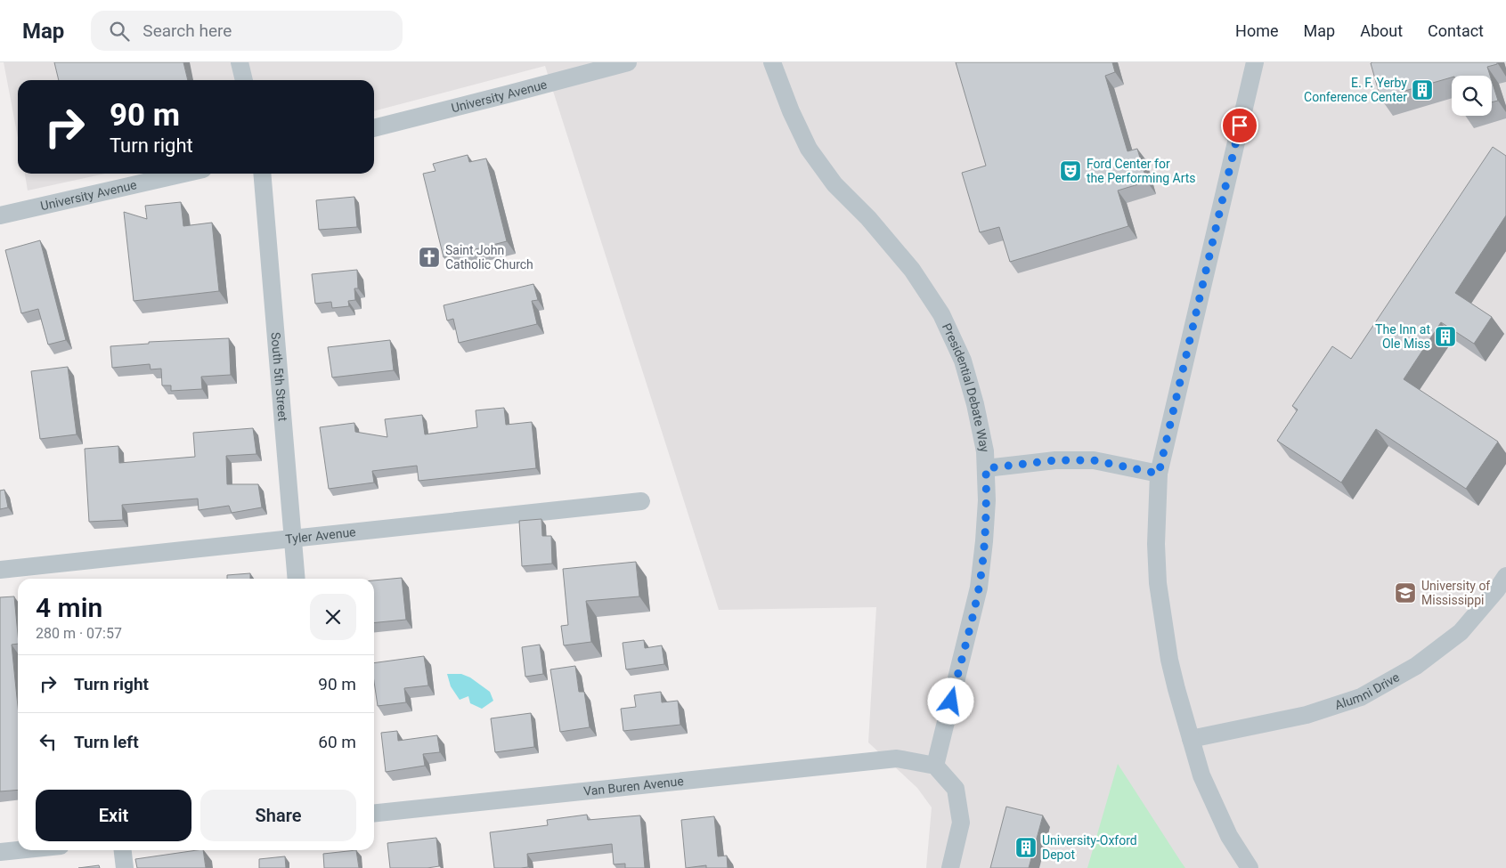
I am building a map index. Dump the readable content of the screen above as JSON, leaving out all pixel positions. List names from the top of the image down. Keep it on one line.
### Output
{"streets":{"street":["University Avenue","South 5th Street","Presidential Debate Way","Tyler Avenue","Alumni Drive","Van Buren Avenue"]},"crossings":[["South 5th Street","Tyler Avenue"],["Presidential Debate Way","Van Buren Avenue"]],"places":{"building":["E. F. Yerby Conference Center","The Inn at Ole Miss","University-Oxford Depot"],"theatre":["Ford Center for the Performing Arts"],"church":["Saint John Catholic Church"],"school or university":["University of Mississippi"]},"page":{"header":"Map","search":"Search here","nav":["Home","Map","About","Contact"],"turn":["90 m","Turn right"],"heading":["4 min","280 m · 07:57"],"list":[{"name":"Turn right","value":"90 m"},{"name":"Turn left","value":"60 m"}],"buttons":["Exit","Share"]}}
